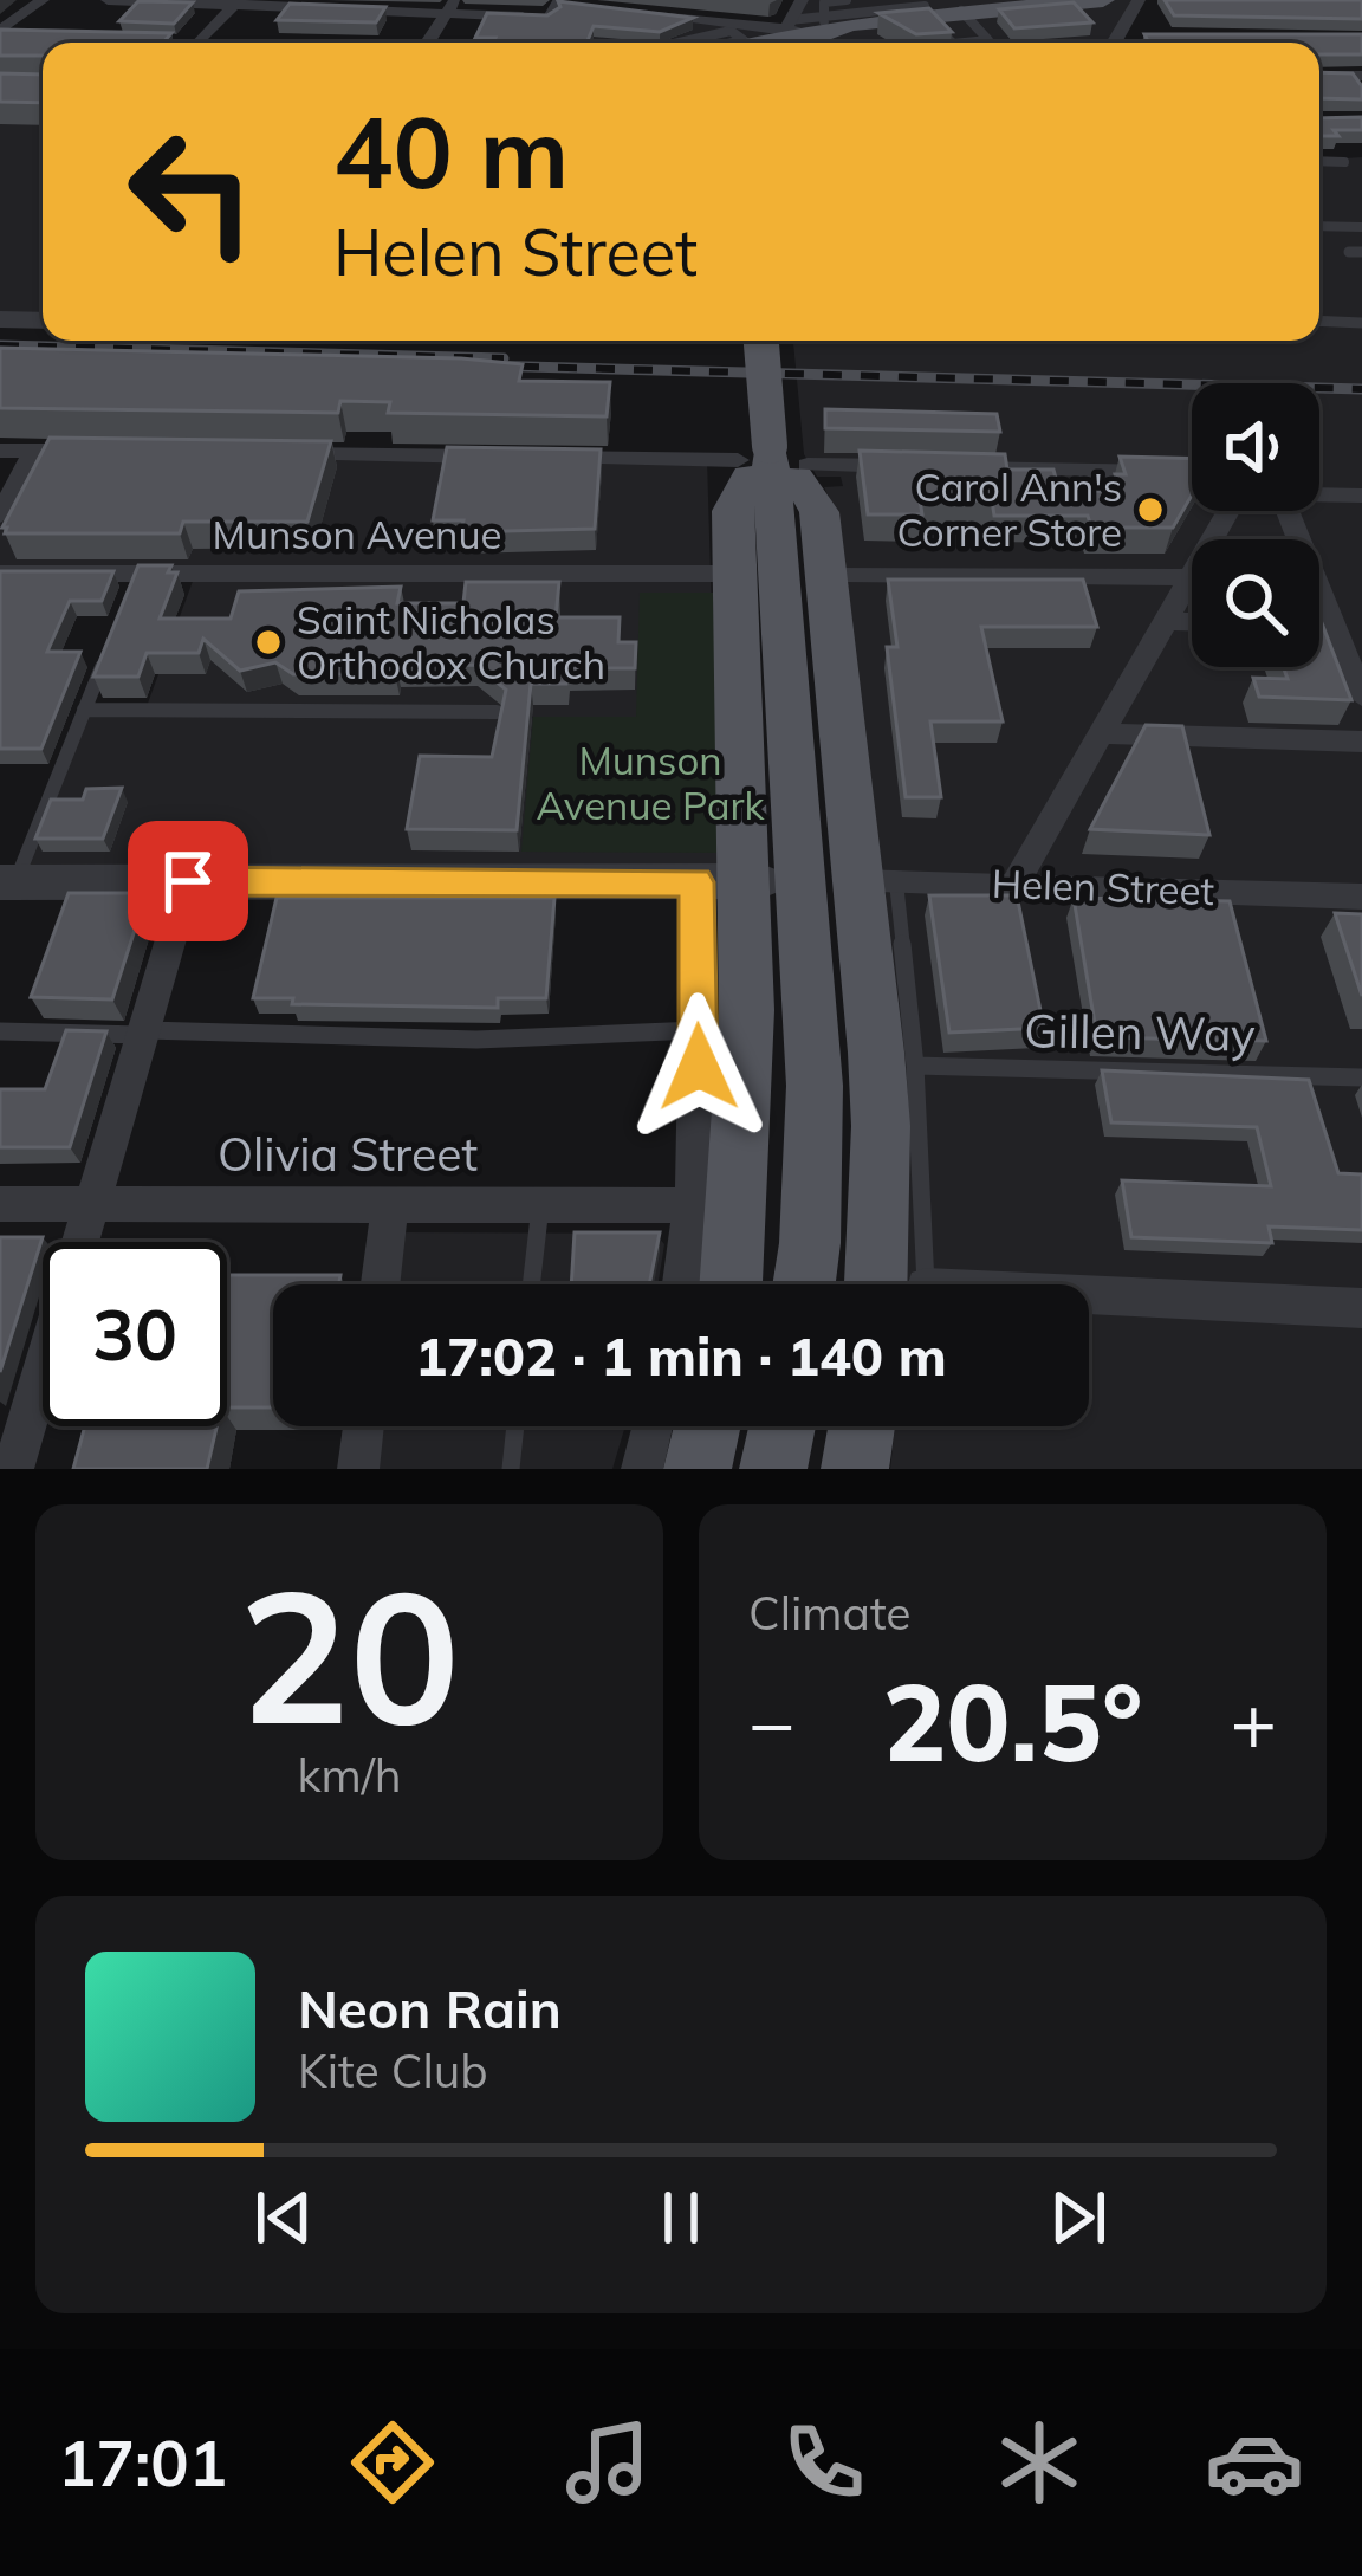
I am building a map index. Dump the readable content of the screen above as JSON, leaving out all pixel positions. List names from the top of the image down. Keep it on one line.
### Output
{"streets":{"street":["Munson Avenue","Helen Street","Olivia Street"],"lane":["Gillen Way"]},"parks":["Munson Avenue Park"],"places":["Carol Ann's Corner Store","Saint Nicholas Orthodox Church"],"page":{"turn":["40 m","Helen Street"],"limit":"30","trip":"17:02 · 1 min · 140 m","tile":[["20","km/h"],"Climate"],"heat":["−","20.5°","+"],"song":["Neon Rain","Kite Club"],"tabs":"17:01"}}
